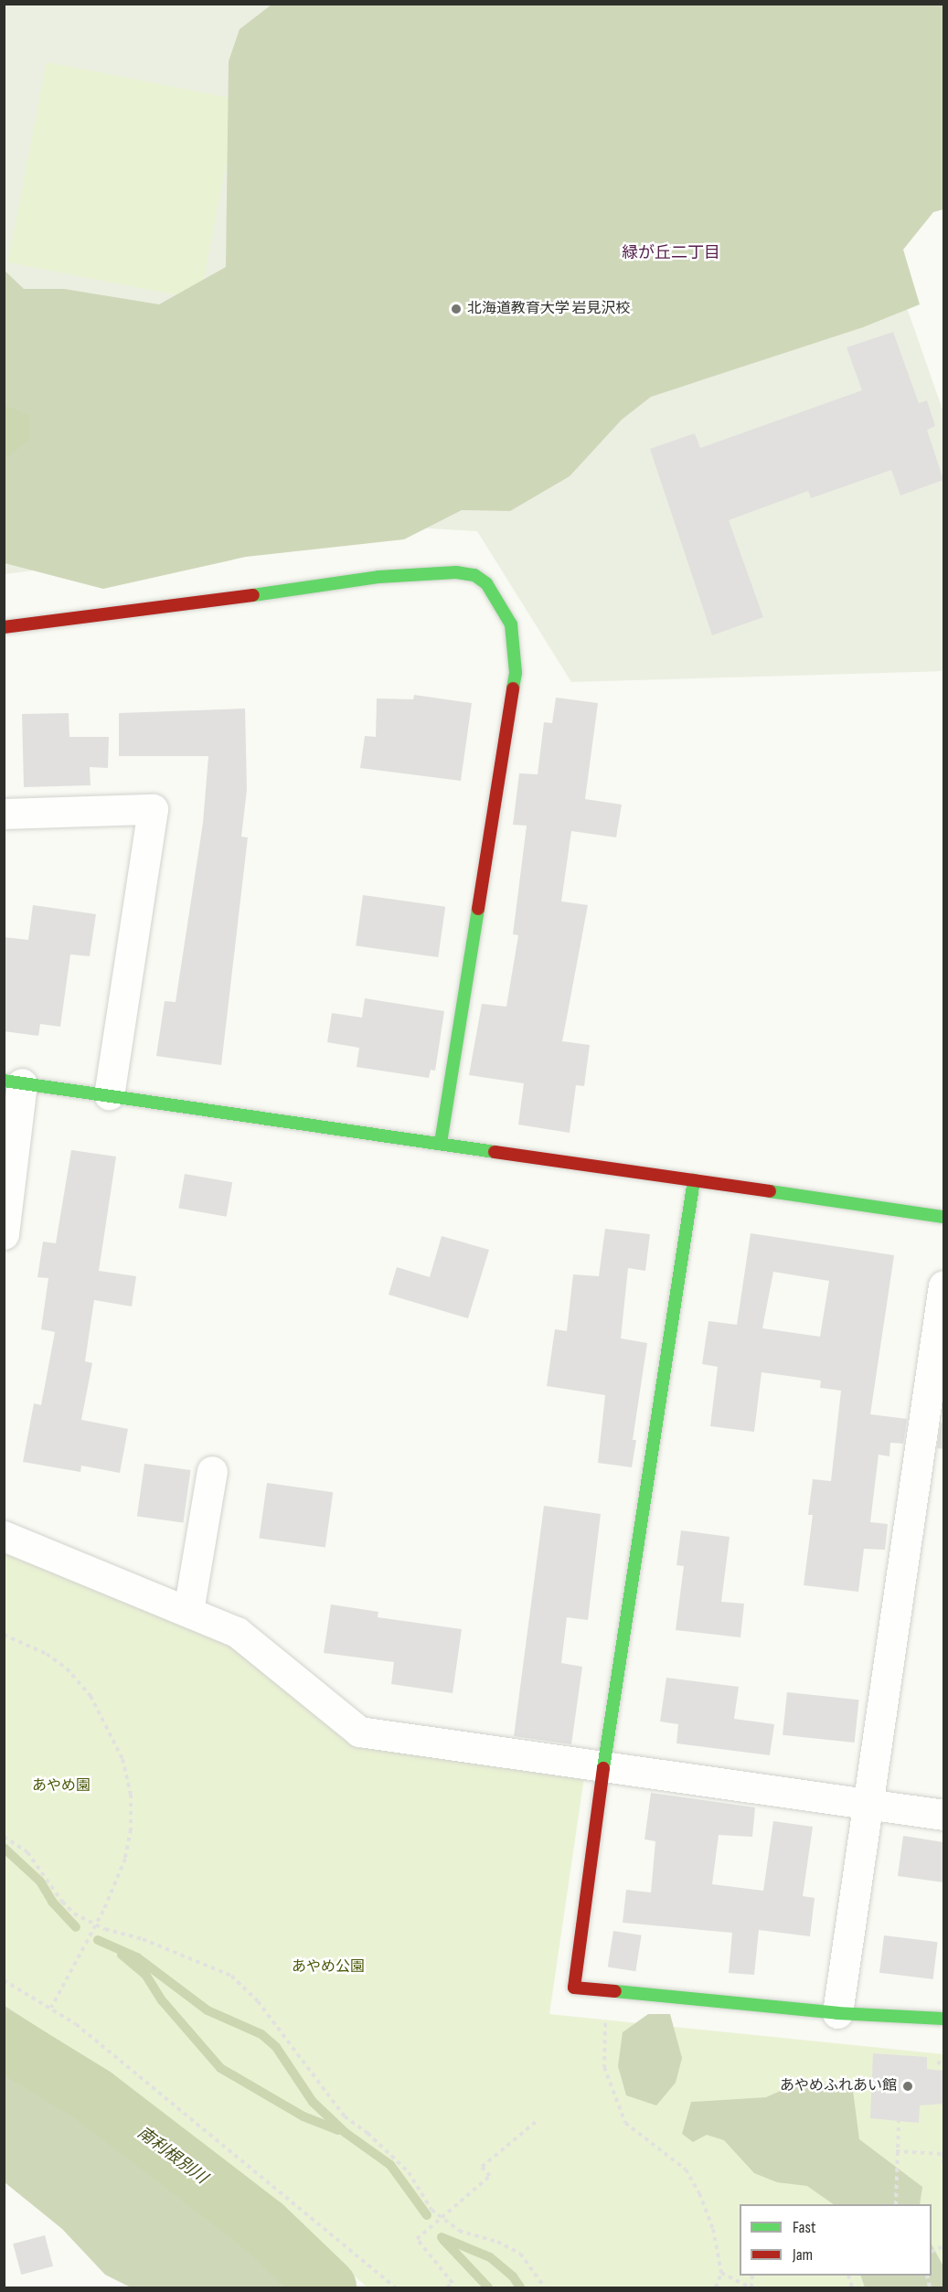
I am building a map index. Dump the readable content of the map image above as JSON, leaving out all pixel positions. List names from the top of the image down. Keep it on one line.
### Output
{"districts":["緑が丘二丁目"],"water":["南利根別川"],"parks":["あやめ園","あやめ公園"],"places":["北海道教育大学 岩見沢校","あやめふれあい館"],"legend":["Fast","Jam"]}
